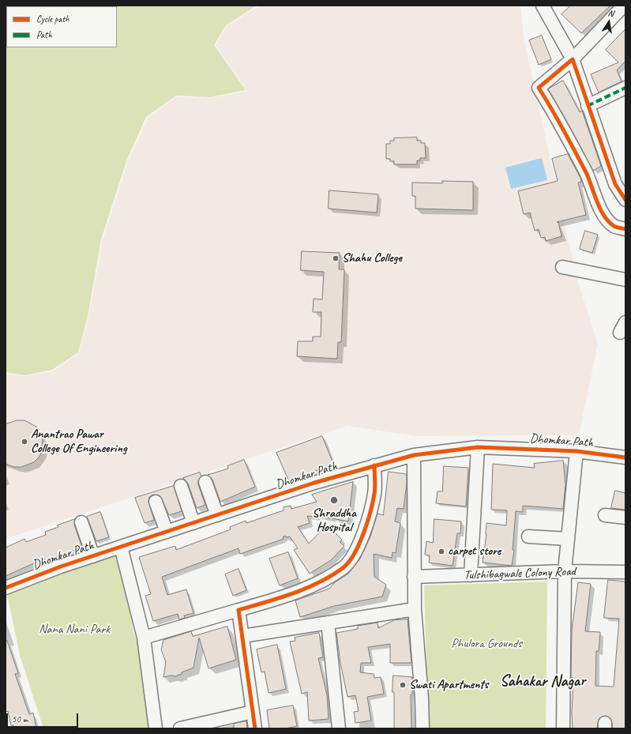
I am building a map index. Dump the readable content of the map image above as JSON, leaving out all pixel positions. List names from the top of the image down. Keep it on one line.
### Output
{"streets":{"street":["Dhomkar Path","Tulshibagwale Colony Road"]},"districts":["Sahakar Nagar"],"parks":["Nana Nani Park","Phulora Grounds"],"places":["Shahu College","Anantrao Pawar College Of Engineering","Shraddha Hospital","carpet store","Swati Apartments"],"legend":["Cycle path","Path"],"scale_bar":"50 m","north":"top"}
